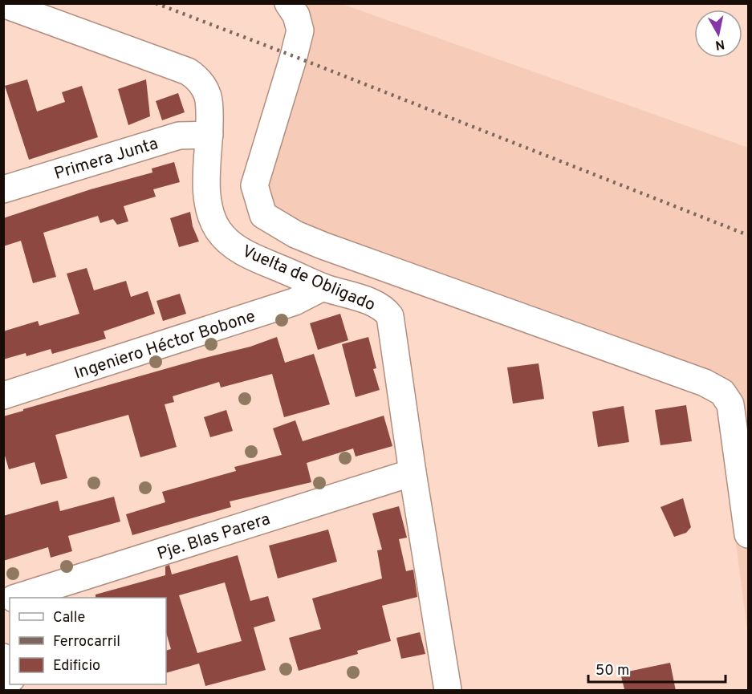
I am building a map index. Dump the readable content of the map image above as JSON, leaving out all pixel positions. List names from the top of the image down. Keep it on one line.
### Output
{"streets":{"street":["Primera Junta","Vuelta de Obligado","Ingeniero Héctor Bobone","Pje. Blas Parera"]},"crossings":[["Primera Junta","Vuelta de Obligado"],["Vuelta de Obligado","Ingeniero Héctor Bobone"],["Vuelta de Obligado","Pje. Blas Parera"]],"legend":["Calle","Ferrocarril","Edificio"],"scale_bar":"50 m","north":"bottom"}
